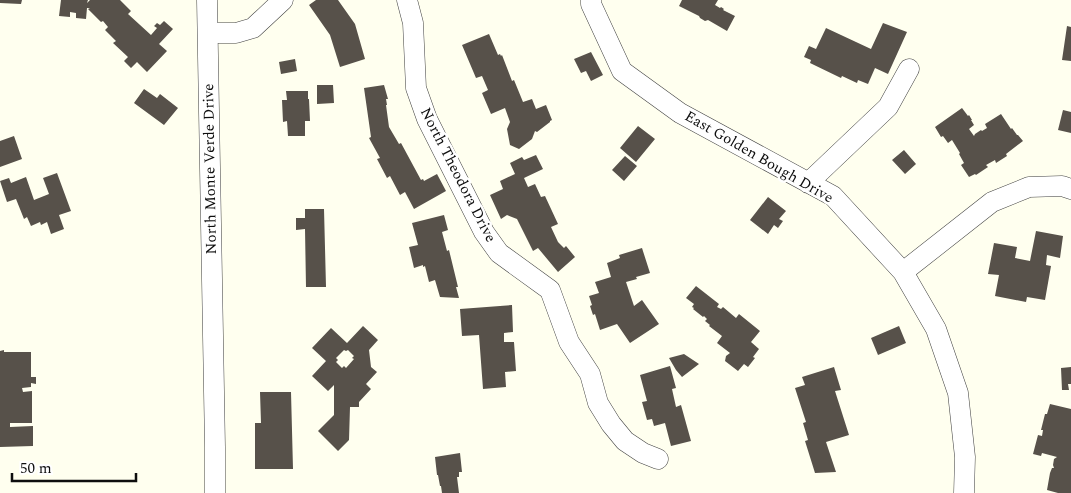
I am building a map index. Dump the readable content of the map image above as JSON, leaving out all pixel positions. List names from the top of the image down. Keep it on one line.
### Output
{"streets":{"street":["East Golden Bough Drive","North Monte Verde Drive","North Theodora Drive"]},"scale_bar":"50 m"}
